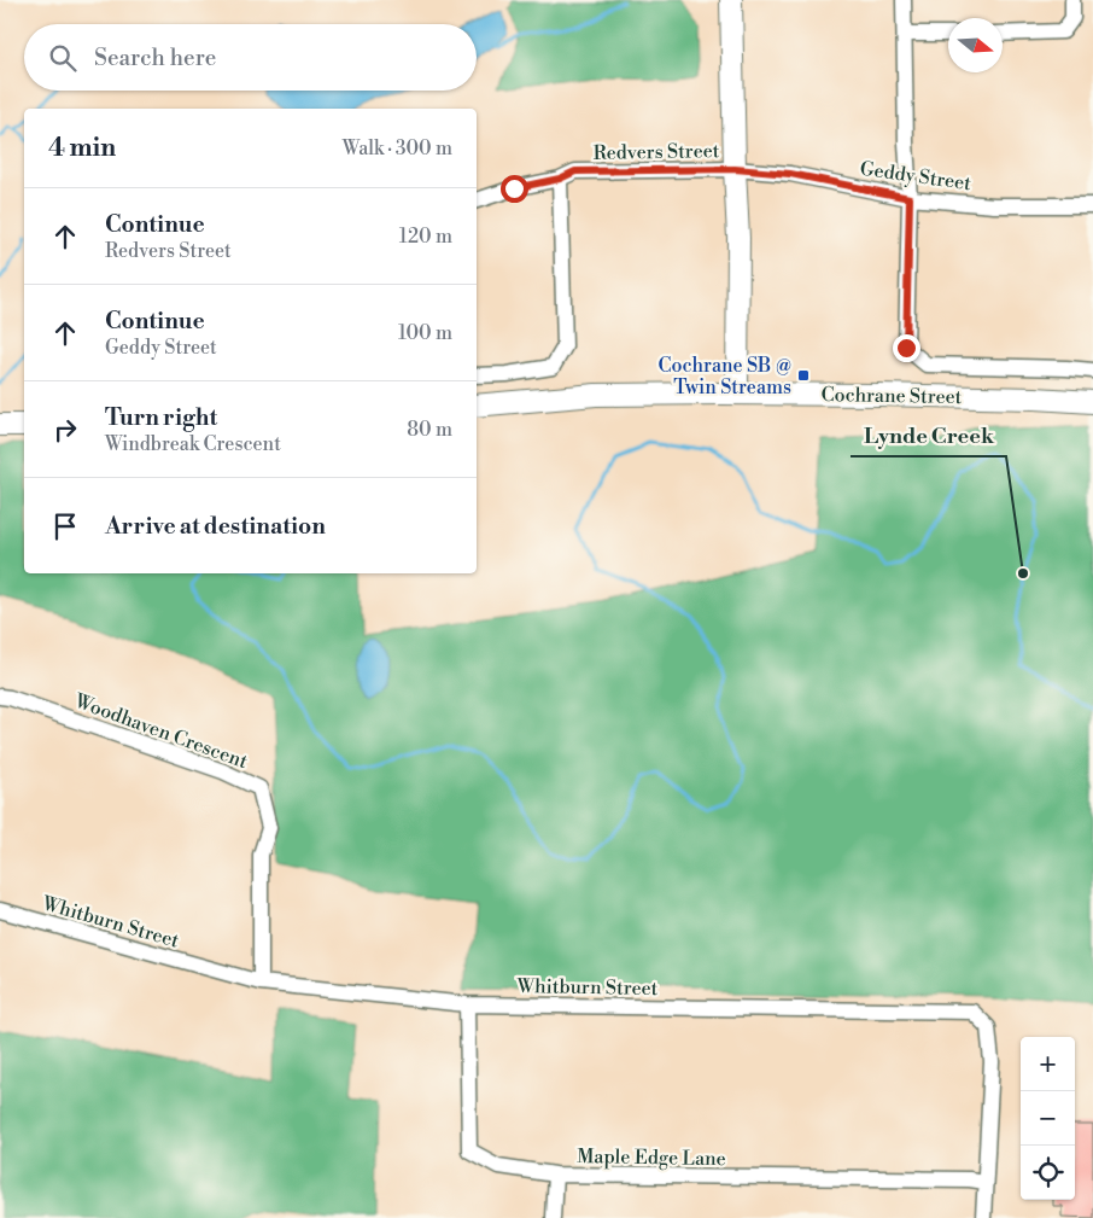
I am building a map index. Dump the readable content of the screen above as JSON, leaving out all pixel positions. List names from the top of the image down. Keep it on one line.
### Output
{"streets":{"street":["Redvers Street","Geddy Street","Cochrane Street","Woodhaven Crescent","Whitburn Street","Maple Edge Lane"]},"crossings":[["Redvers Street","Geddy Street"],["Woodhaven Crescent","Whitburn Street"],["Whitburn Street","Maple Edge Lane"]],"places":{"transit":["Cochrane SB @ Twin Streams"],"other":["Lynde Creek"]},"north":"right","page":{"search":"Search here","heading":["4 min","Walk · 300 m"],"list":[["Continue","Redvers Street","120 m"],["Continue","Geddy Street","100 m"],["Turn right","Windbreak Crescent","80 m"],"Arrive at destination"],"map_buttons":["+","−"]}}
